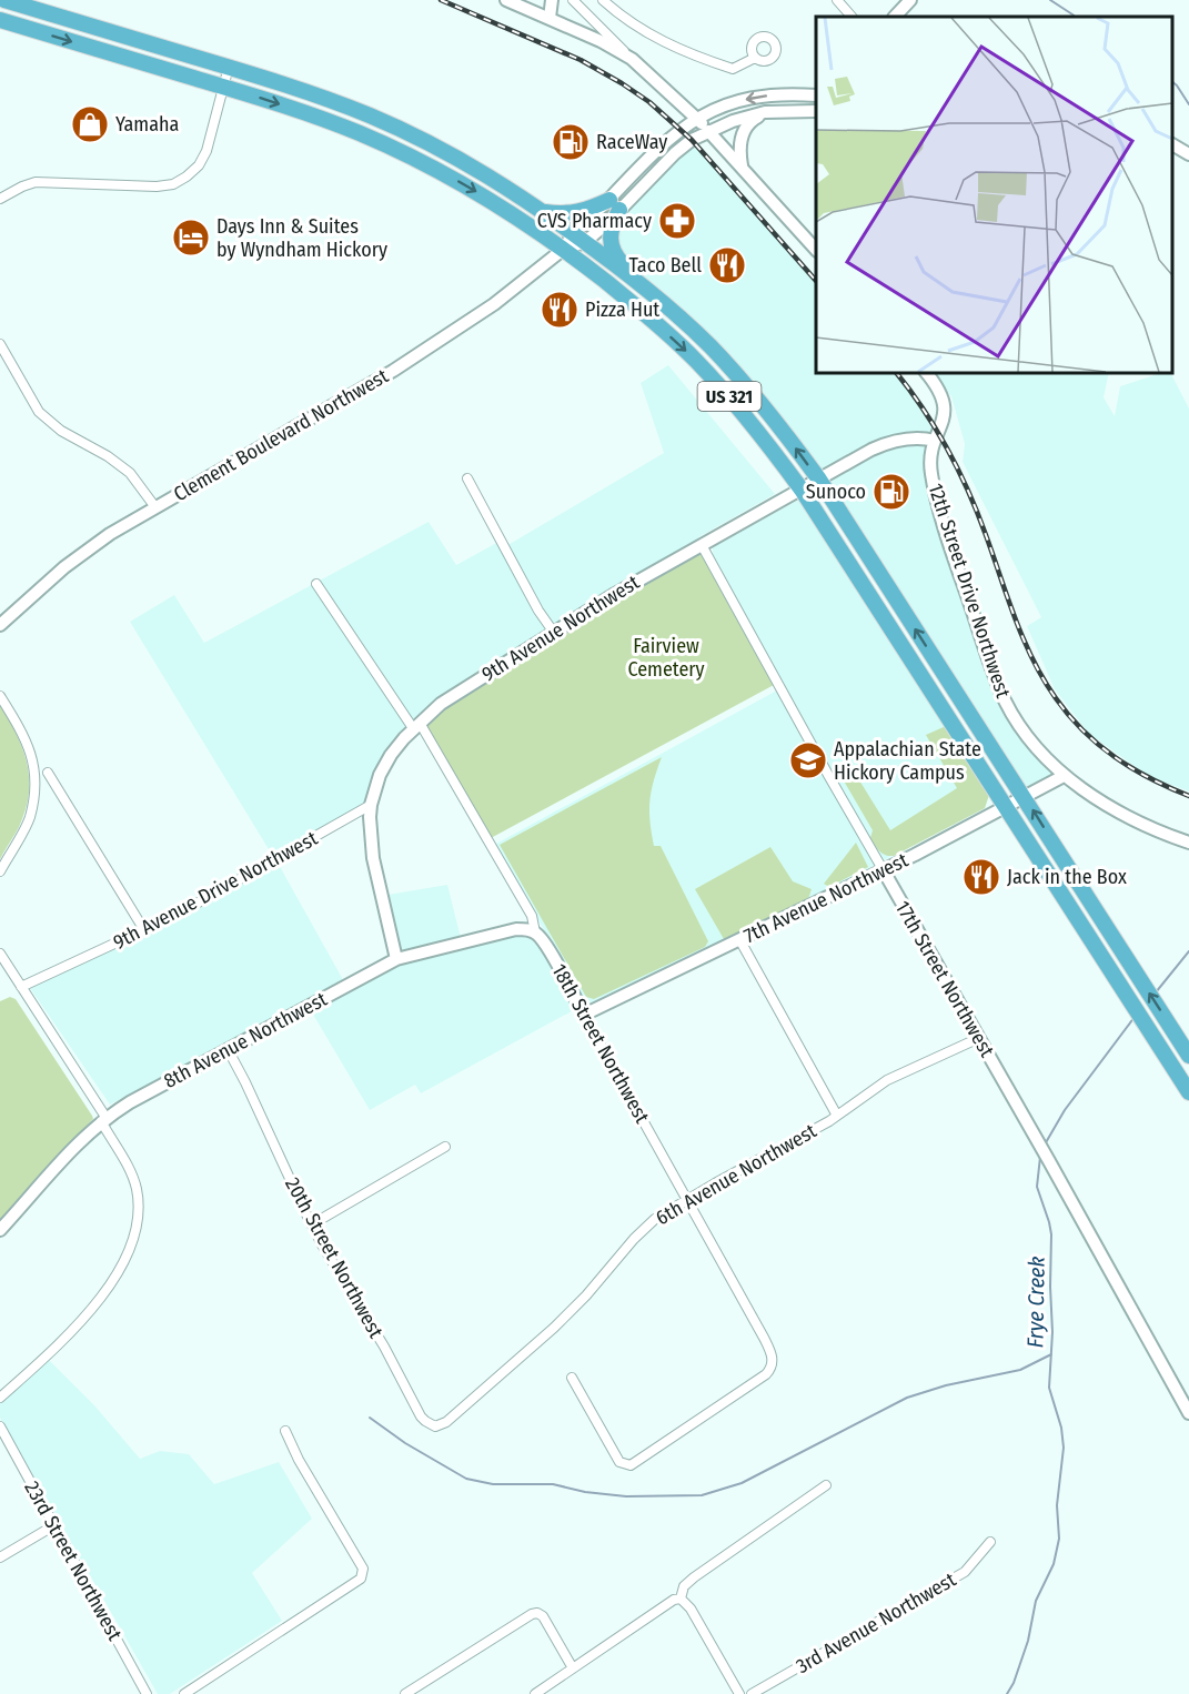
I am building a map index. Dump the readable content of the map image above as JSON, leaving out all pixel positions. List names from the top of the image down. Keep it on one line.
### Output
{"streets":{"highway":["US 321"],"street":["Clement Boulevard Northwest","12th Street Drive Northwest","9th Avenue Northwest","9th Avenue Drive Northwest","7th Avenue Northwest","17th Street Northwest","8th Avenue Northwest","18th Street Northwest","6th Avenue Northwest","20th Street Northwest","23rd Street Northwest","3rd Avenue Northwest"]},"crossings":[["US 321","Clement Boulevard Northwest"],["US 321","9th Avenue Northwest"],["US 321","7th Avenue Northwest"],["12th Street Drive Northwest","9th Avenue Northwest"],["12th Street Drive Northwest","7th Avenue Northwest"],["9th Avenue Northwest","9th Avenue Drive Northwest"],["9th Avenue Northwest","17th Street Northwest"],["9th Avenue Northwest","8th Avenue Northwest"],["9th Avenue Northwest","18th Street Northwest"],["7th Avenue Northwest","17th Street Northwest"],["7th Avenue Northwest","18th Street Northwest"],["17th Street Northwest","6th Avenue Northwest"],["8th Avenue Northwest","18th Street Northwest"],["8th Avenue Northwest","20th Street Northwest"],["18th Street Northwest","6th Avenue Northwest"],["6th Avenue Northwest","20th Street Northwest"]],"water":["Frye Creek"],"parks":["Fairview Cemetery"],"places":{"shop":["Yamaha"],"fuel station":["RaceWay","Sunoco"],"pharmacy":["CVS Pharmacy"],"hotel":["Days Inn & Suites by Wyndham Hickory"],"restaurant":["Taco Bell","Pizza Hut","Jack in the Box"],"school or university":["Appalachian State Hickory Campus"]}}
